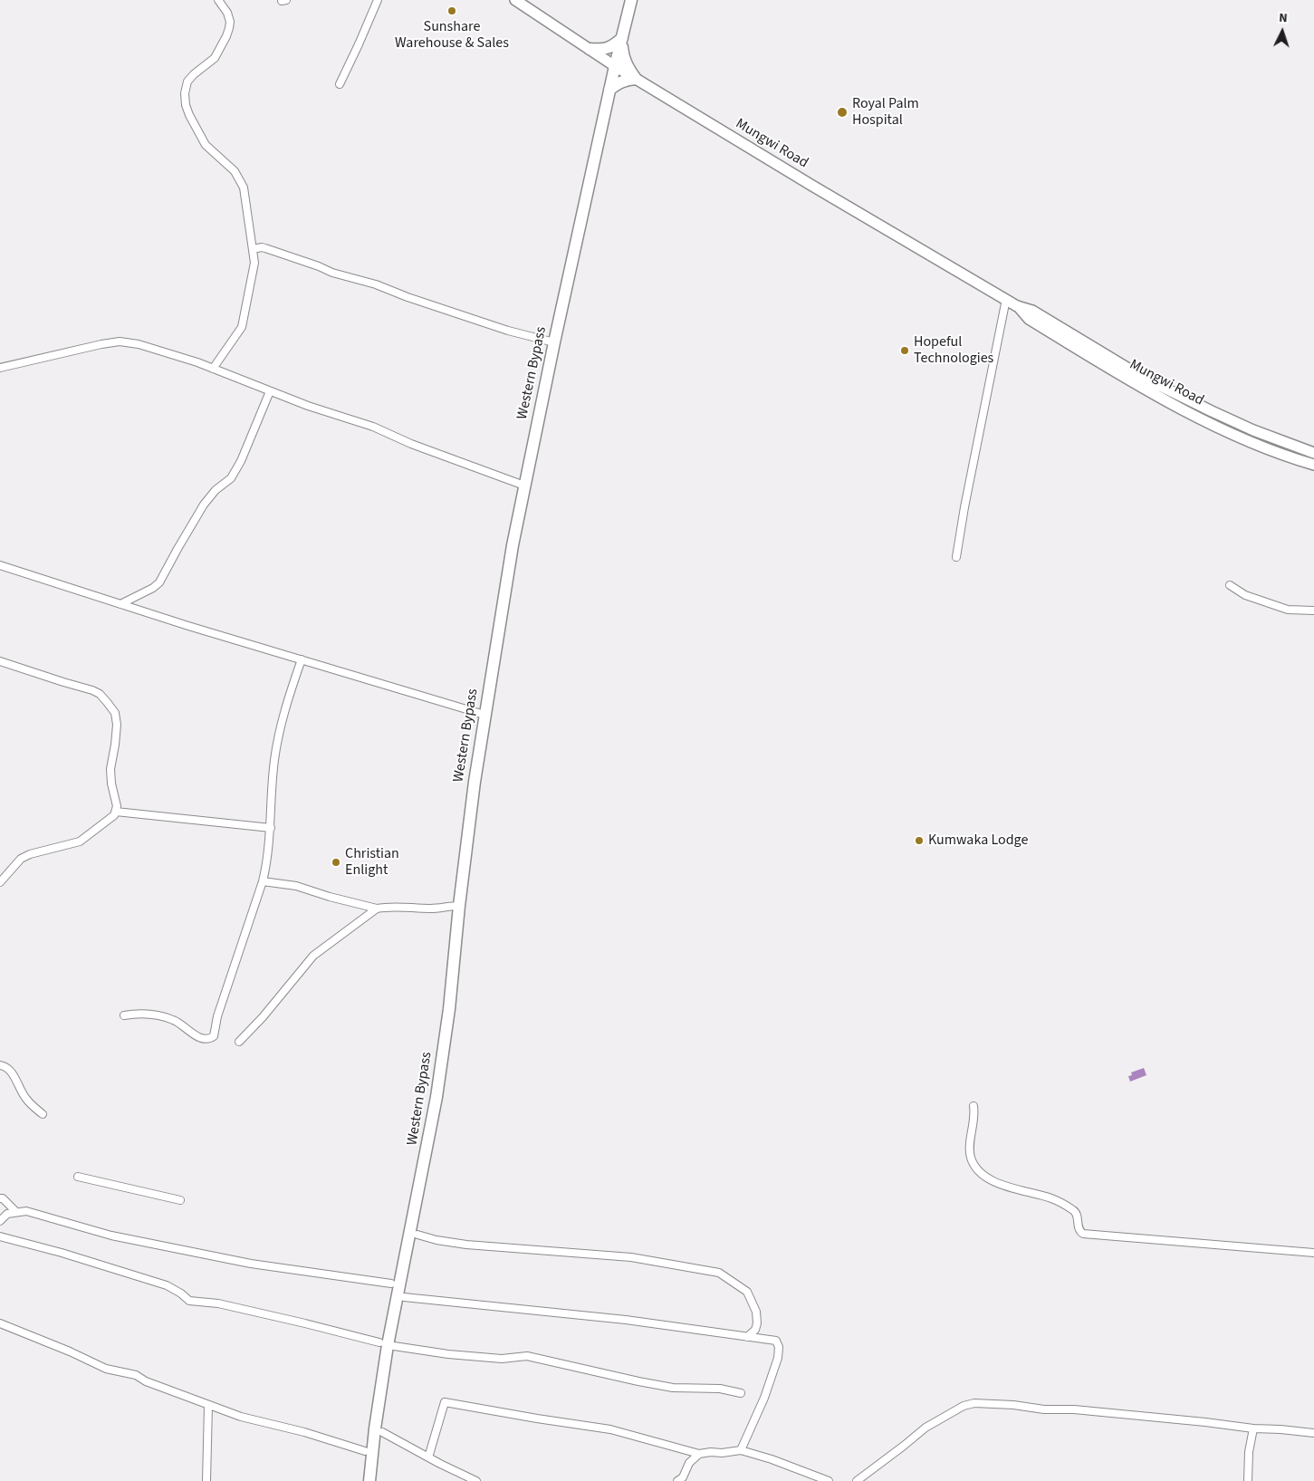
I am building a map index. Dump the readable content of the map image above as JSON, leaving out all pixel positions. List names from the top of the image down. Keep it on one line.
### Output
{"streets":{"main road":["Mungwi Road","Western Bypass"]},"crossings":[["Mungwi Road","Western Bypass"]],"places":["Sunshare Warehouse & Sales","Royal Palm Hospital","Hopeful Technologies","Kumwaka Lodge","Christian Enlight"],"north":"top"}
